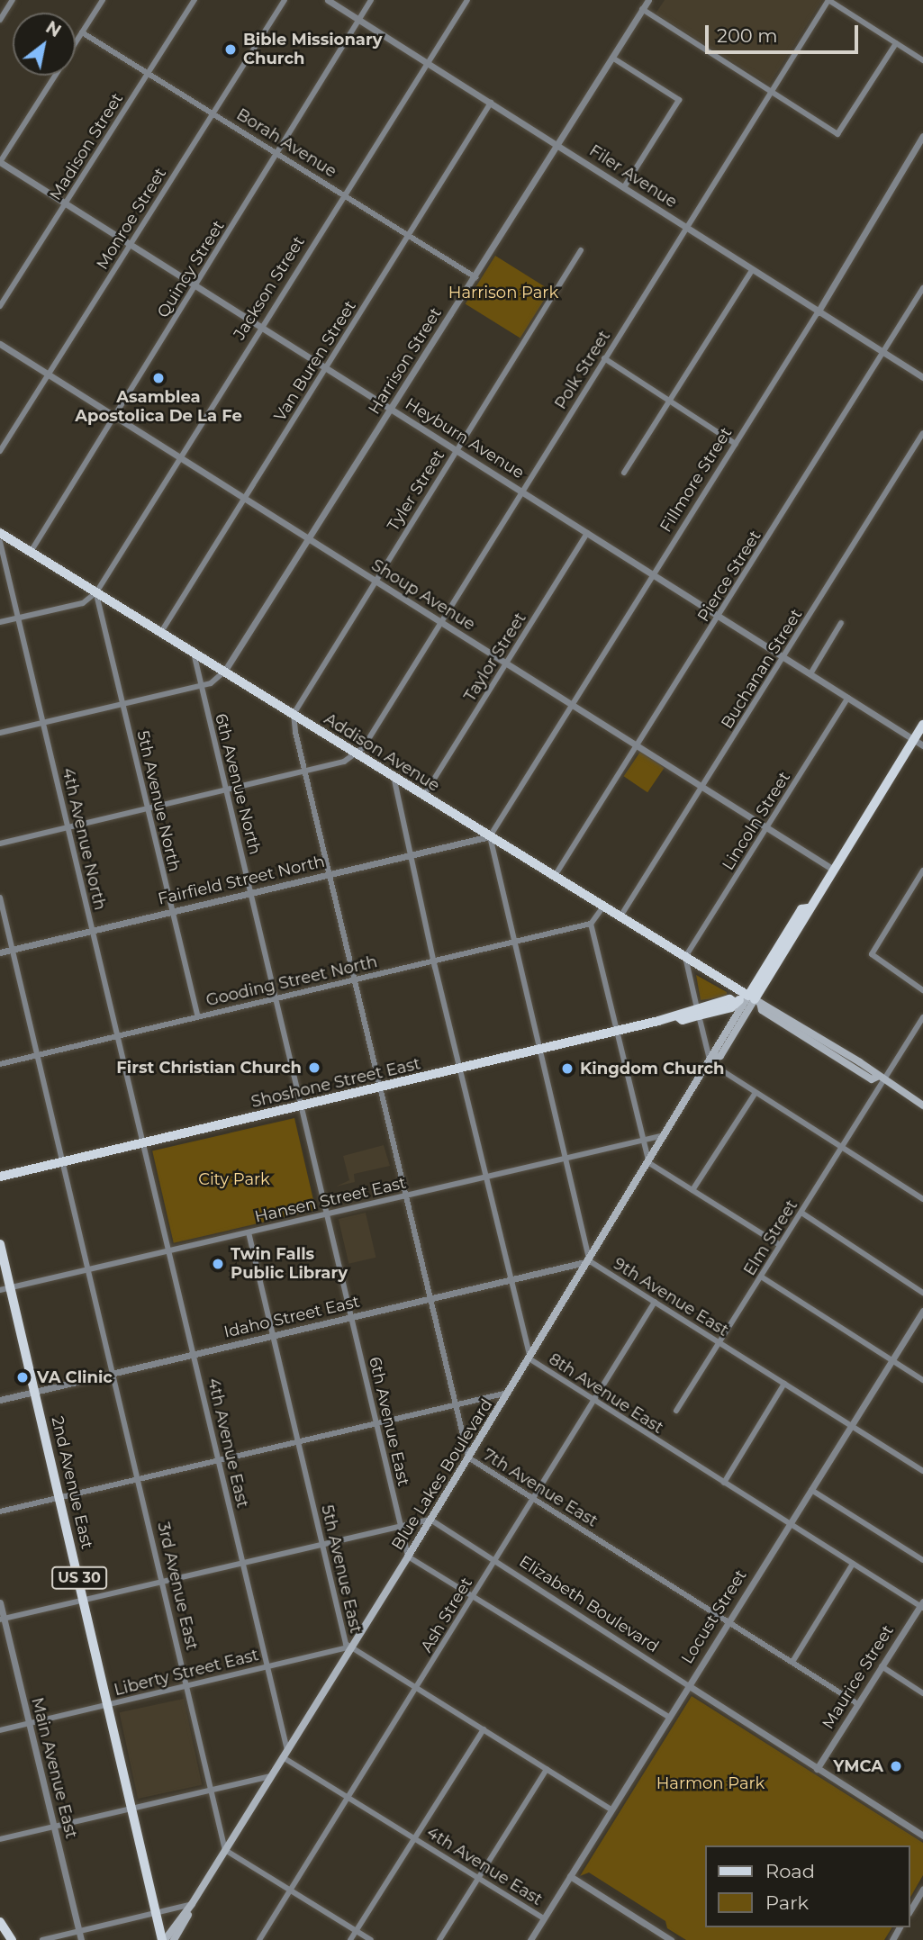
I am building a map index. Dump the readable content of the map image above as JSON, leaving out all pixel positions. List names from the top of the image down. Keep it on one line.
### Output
{"streets":{"main road":["Addison Avenue","Shoshone Street East","Blue Lakes Boulevard","2nd Avenue East","US 30"],"street":["Borah Avenue","Madison Street","Filer Avenue","Monroe Street","Quincy Street","Jackson Street","Van Buren Street","Harrison Street","Polk Street","Heyburn Avenue","Fillmore Street","Tyler Street","Pierce Street","Shoup Avenue","Taylor Street","Buchanan Street","6th Avenue North","5th Avenue North","Lincoln Street","4th Avenue North","Fairfield Street North","Gooding Street North","Hansen Street East","Elm Street","9th Avenue East","Idaho Street East","8th Avenue East","6th Avenue East","4th Avenue East","7th Avenue East","5th Avenue East","3rd Avenue East","Elizabeth Boulevard","Ash Street","Locust Street","Liberty Street East","Maurice Street","Main Avenue East"]},"crossings":[["Borah Avenue","Madison Street"],["Borah Avenue","Monroe Street"],["Borah Avenue","Quincy Street"],["Borah Avenue","Jackson Street"],["Borah Avenue","Van Buren Street"],["Borah Avenue","Harrison Street"],["Madison Street","Heyburn Avenue"],["Filer Avenue","Quincy Street"],["Filer Avenue","Jackson Street"],["Filer Avenue","Van Buren Street"],["Filer Avenue","Harrison Street"],["Filer Avenue","Polk Street"],["Filer Avenue","Fillmore Street"],["Filer Avenue","Pierce Street"],["Monroe Street","Heyburn Avenue"],["Monroe Street","Shoup Avenue"],["Quincy Street","Heyburn Avenue"],["Quincy Street","Shoup Avenue"],["Quincy Street","Addison Avenue"],["Jackson Street","Heyburn Avenue"],["Jackson Street","Shoup Avenue"],["Jackson Street","Addison Avenue"],["Jackson Street","5th Avenue North"],["Van Buren Street","Heyburn Avenue"],["Van Buren Street","Shoup Avenue"],["Van Buren Street","Addison Avenue"],["Harrison Street","Heyburn Avenue"],["Harrison Street","Shoup Avenue"],["Harrison Street","Addison Avenue"],["Polk Street","Heyburn Avenue"],["Polk Street","Shoup Avenue"],["Polk Street","Addison Avenue"],["Heyburn Avenue","Fillmore Street"],["Heyburn Avenue","Tyler Street"],["Heyburn Avenue","Pierce Street"],["Heyburn Avenue","Taylor Street"],["Heyburn Avenue","Buchanan Street"],["Heyburn Avenue","Lincoln Street"],["Fillmore Street","Shoup Avenue"],["Fillmore Street","Addison Avenue"],["Fillmore Street","Fairfield Street North"],["Fillmore Street","9th Avenue East"],["Tyler Street","Shoup Avenue"],["Tyler Street","Addison Avenue"],["Tyler Street","7th Avenue East"],["Pierce Street","Shoup Avenue"],["Pierce Street","Addison Avenue"],["Shoup Avenue","Taylor Street"],["Shoup Avenue","Buchanan Street"],["Shoup Avenue","Lincoln Street"],["Taylor Street","Addison Avenue"],["Buchanan Street","Addison Avenue"],["Addison Avenue","6th Avenue North"],["Addison Avenue","5th Avenue North"],["Addison Avenue","Lincoln Street"],["Addison Avenue","Fairfield Street North"],["Addison Avenue","Shoshone Street East"],["Addison Avenue","9th Avenue East"],["Addison Avenue","8th Avenue East"],["Addison Avenue","Blue Lakes Boulevard"],["Addison Avenue","7th Avenue East"],["6th Avenue North","Fairfield Street North"],["6th Avenue North","Gooding Street North"],["6th Avenue North","Shoshone Street East"],["6th Avenue North","6th Avenue East"],["5th Avenue North","Fairfield Street North"],["5th Avenue North","Gooding Street North"],["4th Avenue North","Fairfield Street North"],["4th Avenue North","Gooding Street North"],["4th Avenue North","Shoshone Street East"],["4th Avenue North","4th Avenue East"],["Fairfield Street North","9th Avenue East"],["Fairfield Street North","8th Avenue East"],["Fairfield Street North","7th Avenue East"],["Fairfield Street North","3rd Avenue East"],["Gooding Street North","9th Avenue East"],["Gooding Street North","8th Avenue East"],["Gooding Street North","7th Avenue East"],["Gooding Street North","3rd Avenue East"],["Shoshone Street East","9th Avenue East"],["Shoshone Street East","8th Avenue East"],["Shoshone Street East","6th Avenue East"],["Shoshone Street East","4th Avenue East"],["Shoshone Street East","Blue Lakes Boulevard"],["Shoshone Street East","7th Avenue East"],["Shoshone Street East","3rd Avenue East"],["Hansen Street East","9th Avenue East"],["Hansen Street East","8th Avenue East"],["Hansen Street East","6th Avenue East"],["Hansen Street East","4th Avenue East"],["Hansen Street East","Blue Lakes Boulevard"],["Hansen Street East","2nd Avenue East"],["Hansen Street East","7th Avenue East"],["Hansen Street East","5th Avenue East"],["Hansen Street East","3rd Avenue East"],["Elm Street","9th Avenue East"],["9th Avenue East","Idaho Street East"],["9th Avenue East","Blue Lakes Boulevard"],["9th Avenue East","Ash Street"],["9th Avenue East","Locust Street"],["Idaho Street East","8th Avenue East"],["Idaho Street East","6th Avenue East"],["Idaho Street East","4th Avenue East"],["Idaho Street East","Blue Lakes Boulevard"],["Idaho Street East","2nd Avenue East"],["Idaho Street East","7th Avenue East"],["Idaho Street East","5th Avenue East"],["Idaho Street East","3rd Avenue East"],["8th Avenue East","Blue Lakes Boulevard"],["8th Avenue East","Ash Street"],["8th Avenue East","Locust Street"],["8th Avenue East","Maurice Street"],["6th Avenue East","Blue Lakes Boulevard"],["4th Avenue East","Blue Lakes Boulevard"],["4th Avenue East","Ash Street"],["4th Avenue East","Locust Street"],["4th Avenue East","Liberty Street East"],["Blue Lakes Boulevard","2nd Avenue East"],["Blue Lakes Boulevard","7th Avenue East"],["Blue Lakes Boulevard","5th Avenue East"],["Blue Lakes Boulevard","3rd Avenue East"],["Blue Lakes Boulevard","Elizabeth Boulevard"],["Blue Lakes Boulevard","Liberty Street East"],["2nd Avenue East","Liberty Street East"],["7th Avenue East","Ash Street"],["7th Avenue East","Locust Street"],["7th Avenue East","Maurice Street"],["5th Avenue East","Ash Street"],["5th Avenue East","Locust Street"],["5th Avenue East","Liberty Street East"],["3rd Avenue East","Liberty Street East"],["Elizabeth Boulevard","Ash Street"],["Elizabeth Boulevard","Locust Street"],["Elizabeth Boulevard","Maurice Street"],["Liberty Street East","Main Avenue East"]],"parks":["Harrison Park","City Park","Harmon Park"],"places":["Bible Missionary Church","Asamblea Apostolica De La Fe","First Christian Church","Kingdom Church","Twin Falls Public Library","VA Clinic","YMCA"],"legend":["Road","Park"],"scale_bar":"200 m","north":"top right"}
